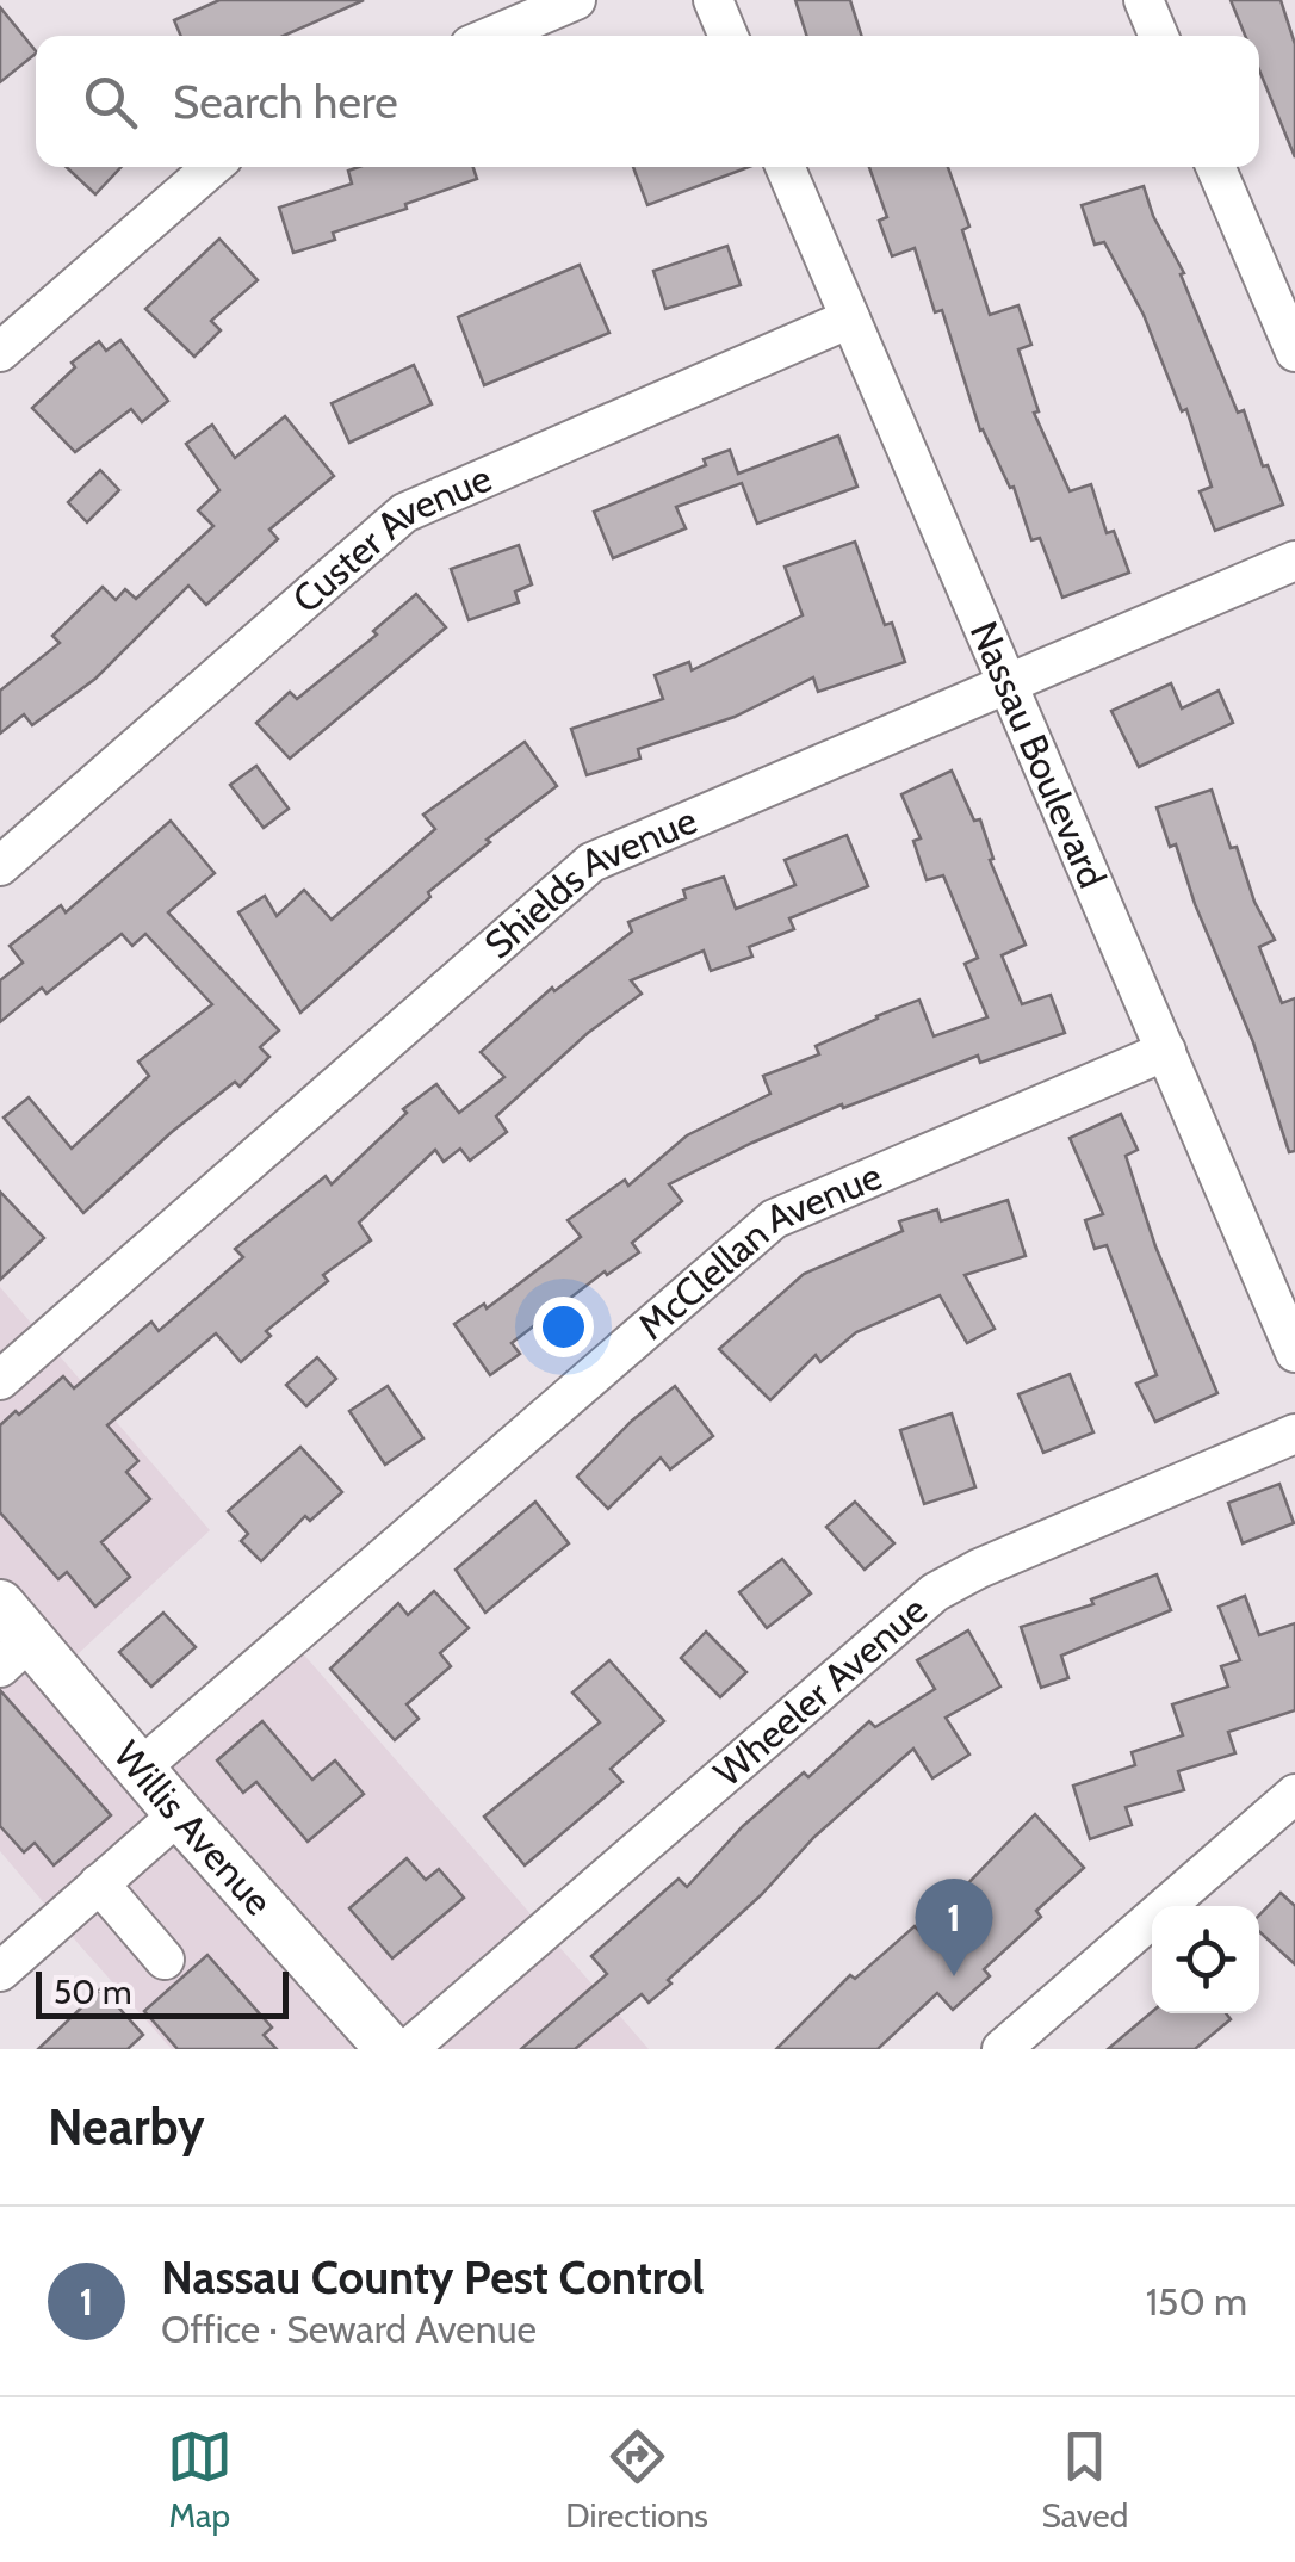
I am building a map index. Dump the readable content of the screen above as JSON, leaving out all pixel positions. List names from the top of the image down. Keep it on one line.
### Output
{"streets":{"main road":["Willis Avenue"],"street":["Custer Avenue","Nassau Boulevard","Shields Avenue","McClellan Avenue","Wheeler Avenue"]},"crossings":[["Custer Avenue","Nassau Boulevard"],["Nassau Boulevard","Shields Avenue"],["Nassau Boulevard","McClellan Avenue"],["McClellan Avenue","Willis Avenue"]],"scale_bar":"50 m","page":{"search":"Search here","pins":"1","scale":"50 m","heading":"Nearby","list":[{"mark":"1","name":"Nassau County Pest Control","note":"Office · Seward Avenue","value":"150 m"}],"nav":["Map","Directions","Saved"]}}
